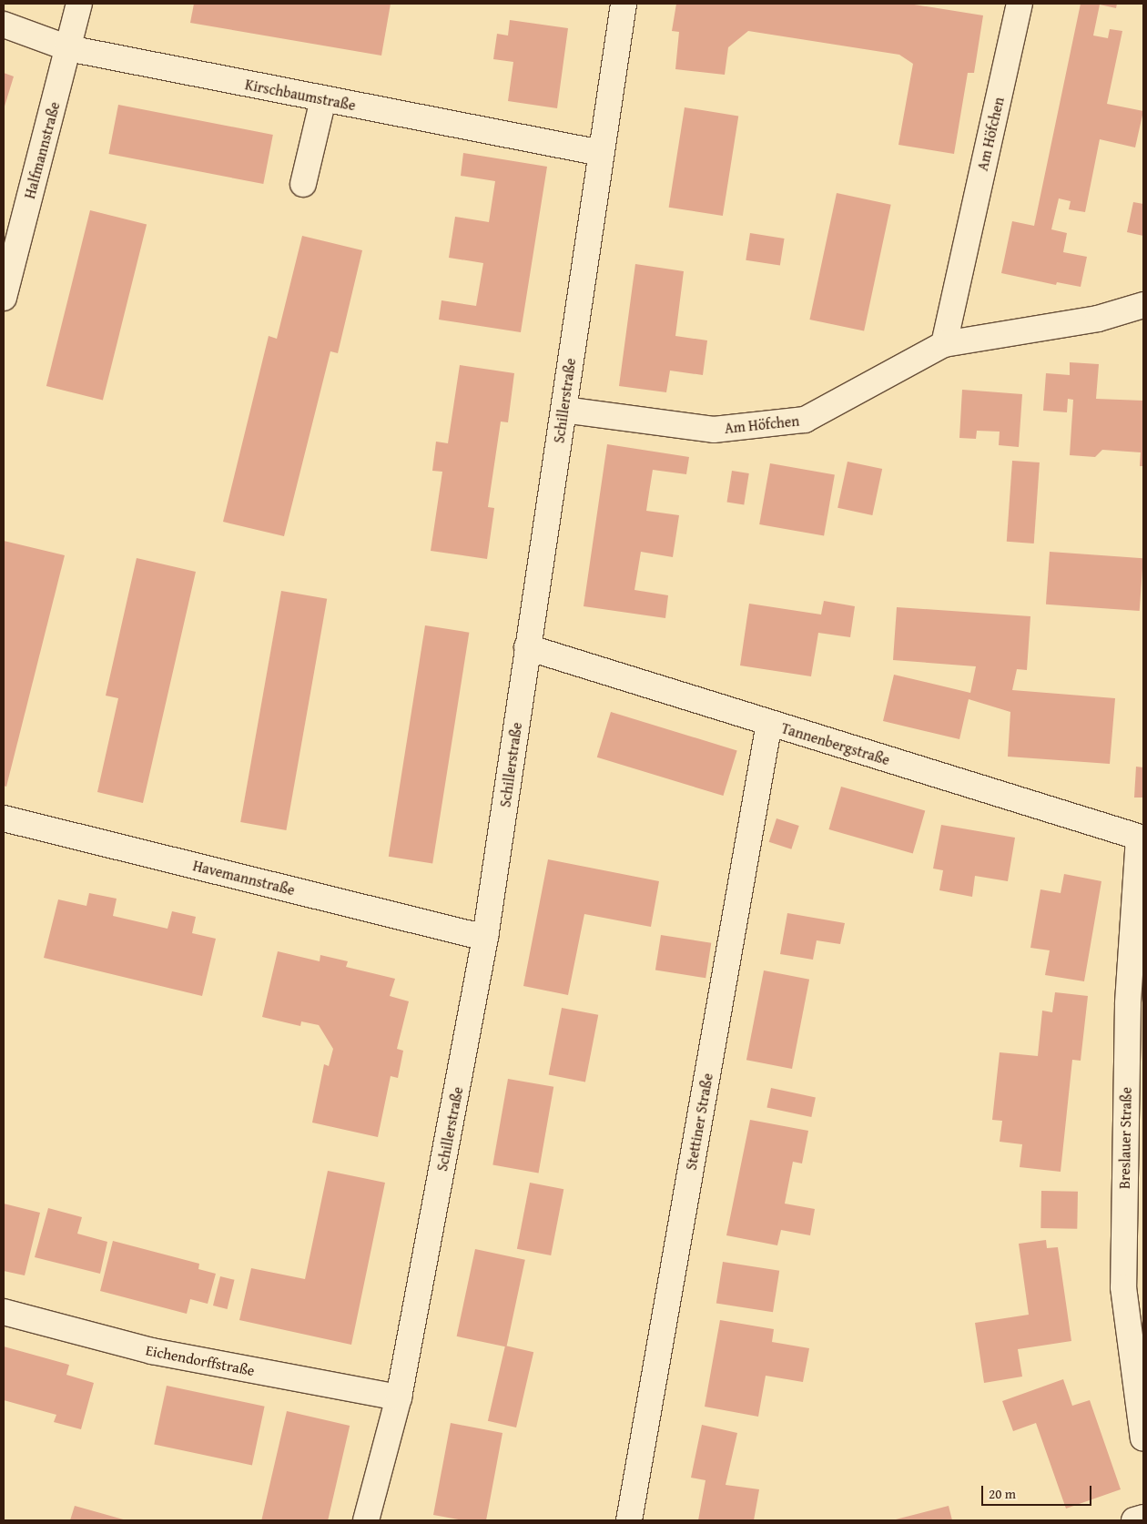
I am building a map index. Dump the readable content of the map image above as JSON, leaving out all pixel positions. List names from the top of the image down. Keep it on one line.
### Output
{"streets":{"street":["Kirschbaumstraße","Am Höfchen","Halfmannstraße","Schillerstraße","Tannenbergstraße","Havemannstraße","Stettiner Straße","Breslauer Straße","Eichendorffstraße"]},"crossings":[["Kirschbaumstraße","Halfmannstraße"],["Kirschbaumstraße","Schillerstraße"],["Am Höfchen","Schillerstraße"],["Schillerstraße","Tannenbergstraße"],["Schillerstraße","Havemannstraße"],["Schillerstraße","Eichendorffstraße"],["Tannenbergstraße","Stettiner Straße"],["Tannenbergstraße","Breslauer Straße"]],"scale_bar":"20 m"}
